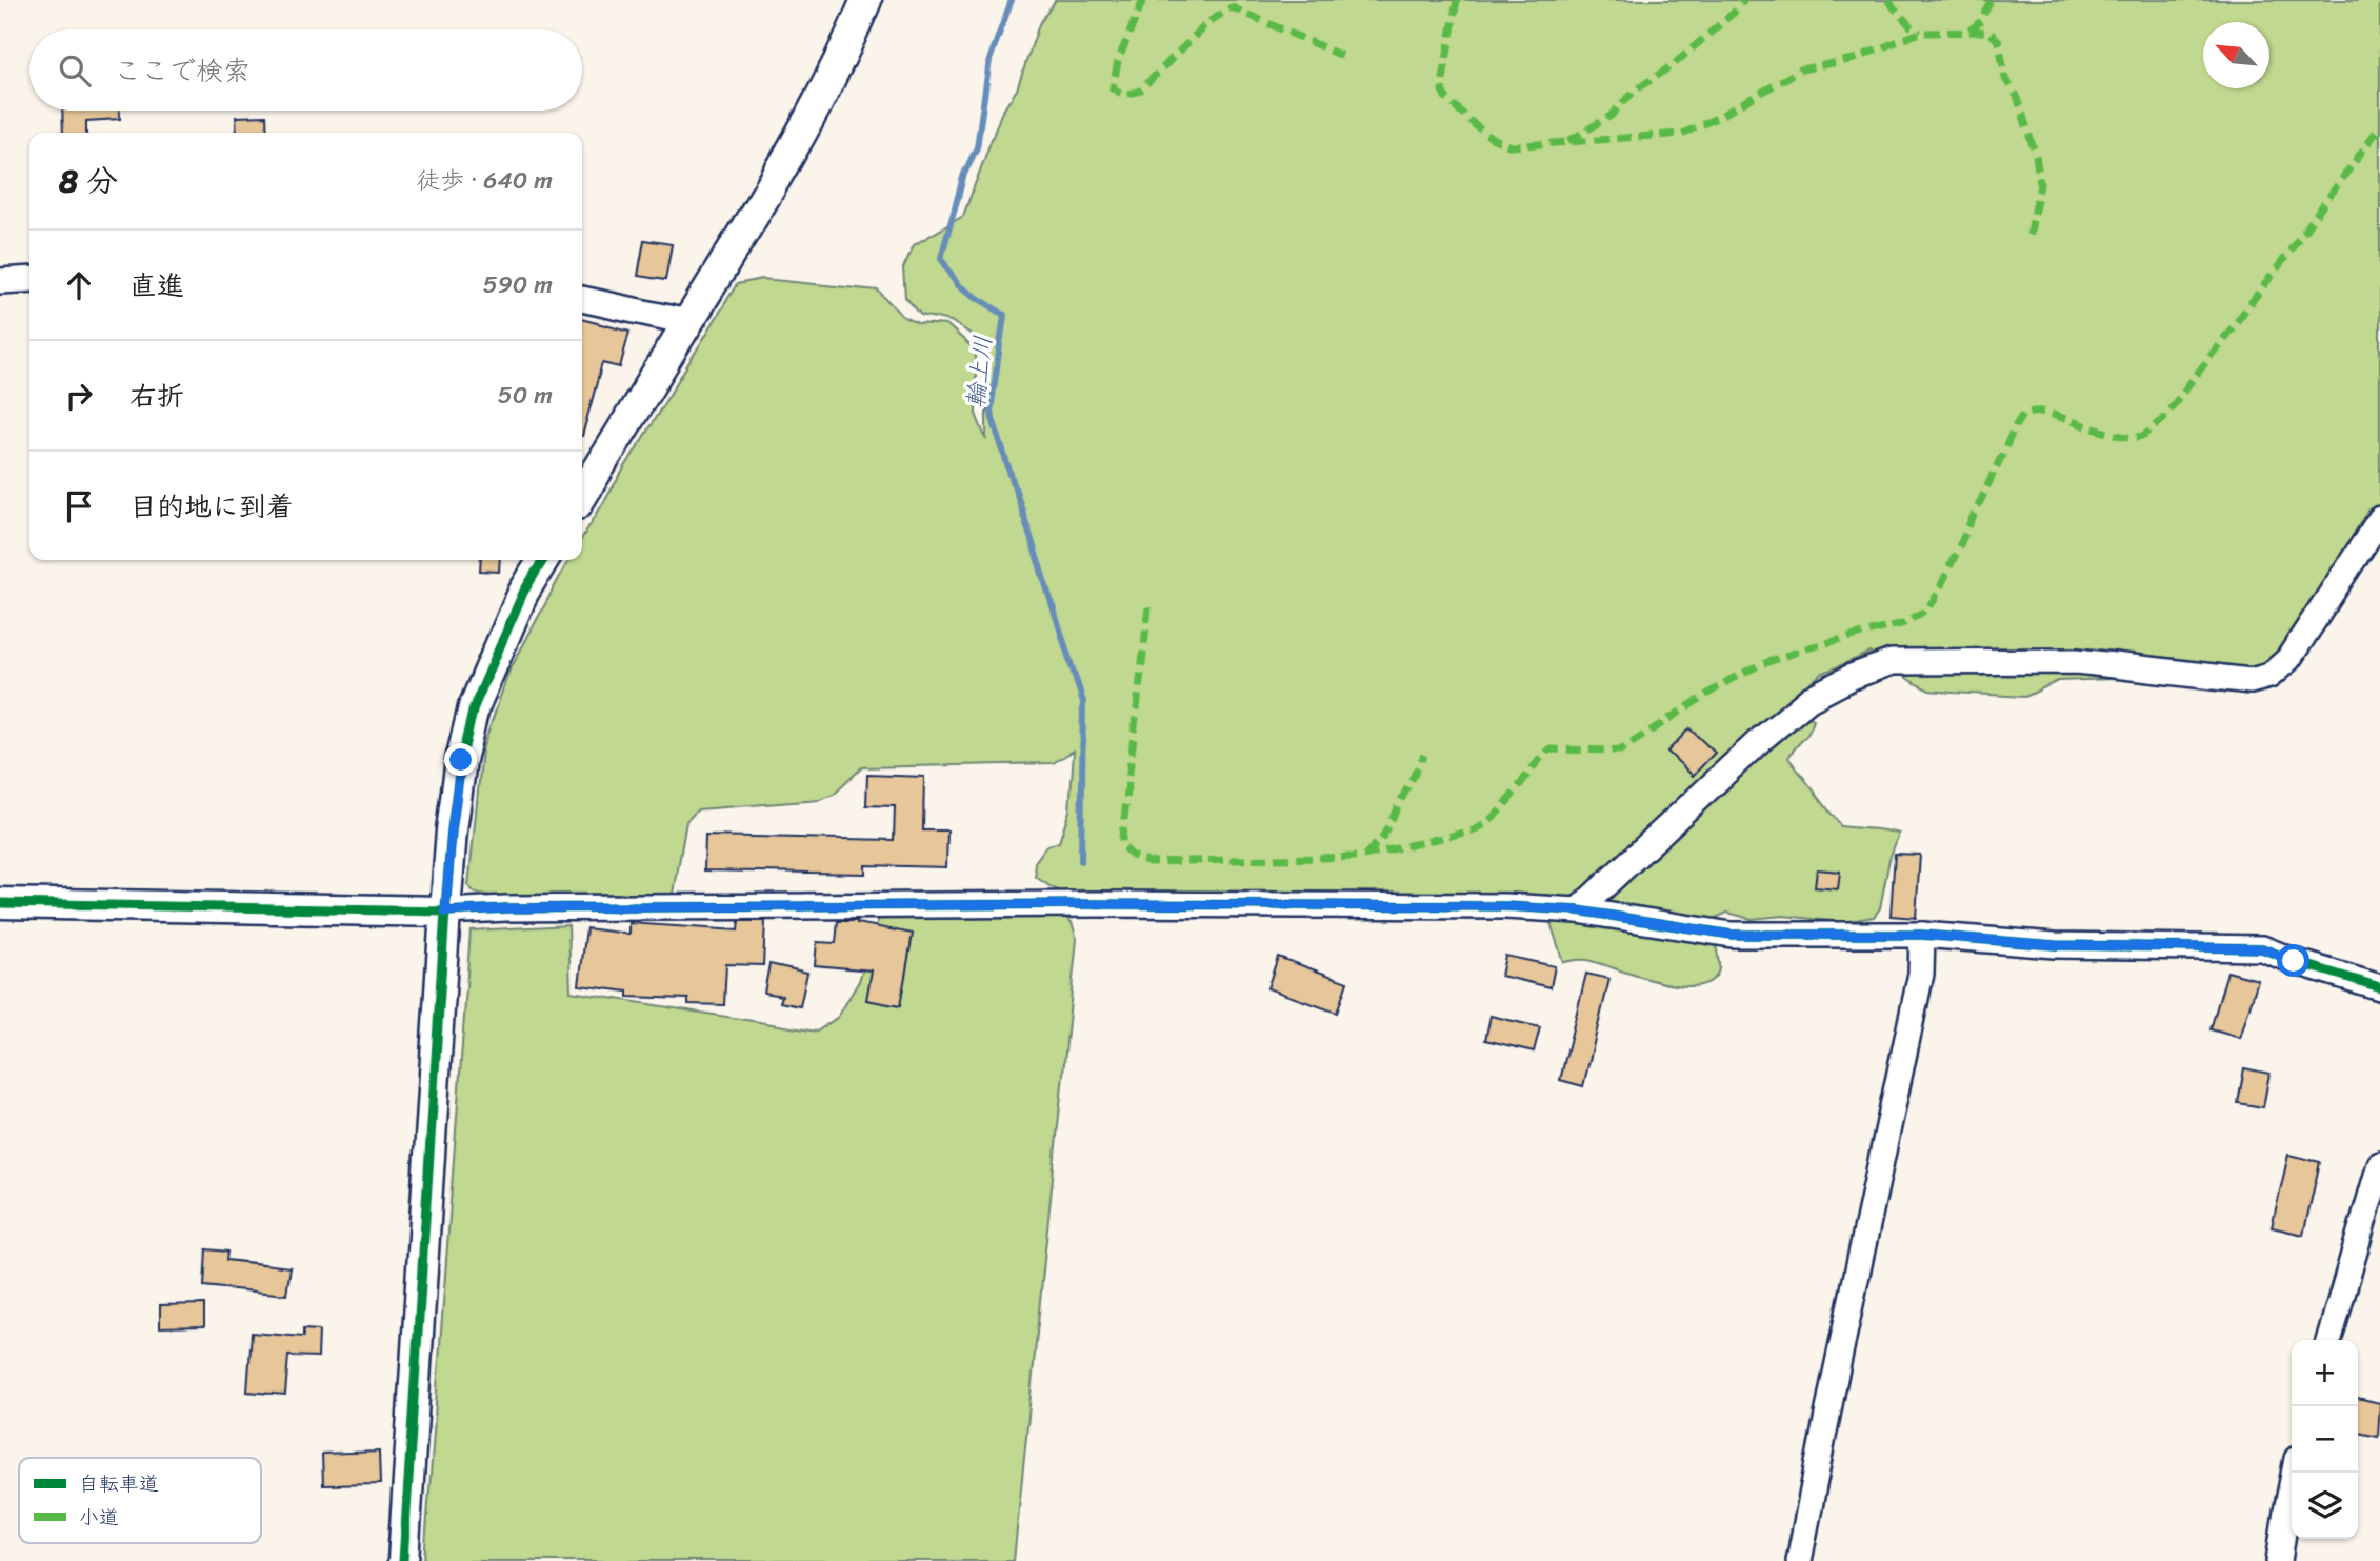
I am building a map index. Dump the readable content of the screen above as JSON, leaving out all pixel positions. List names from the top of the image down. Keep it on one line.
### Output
{"water":["輪上川"],"legend":["自転車道","小道"],"north":"top left","page":{"search":"ここで検索","heading":["8 分","徒歩 · 640 m"],"list":[["直進","590 m"],["右折","50 m"],"目的地に到着"],"map_buttons":["+","−"]}}
